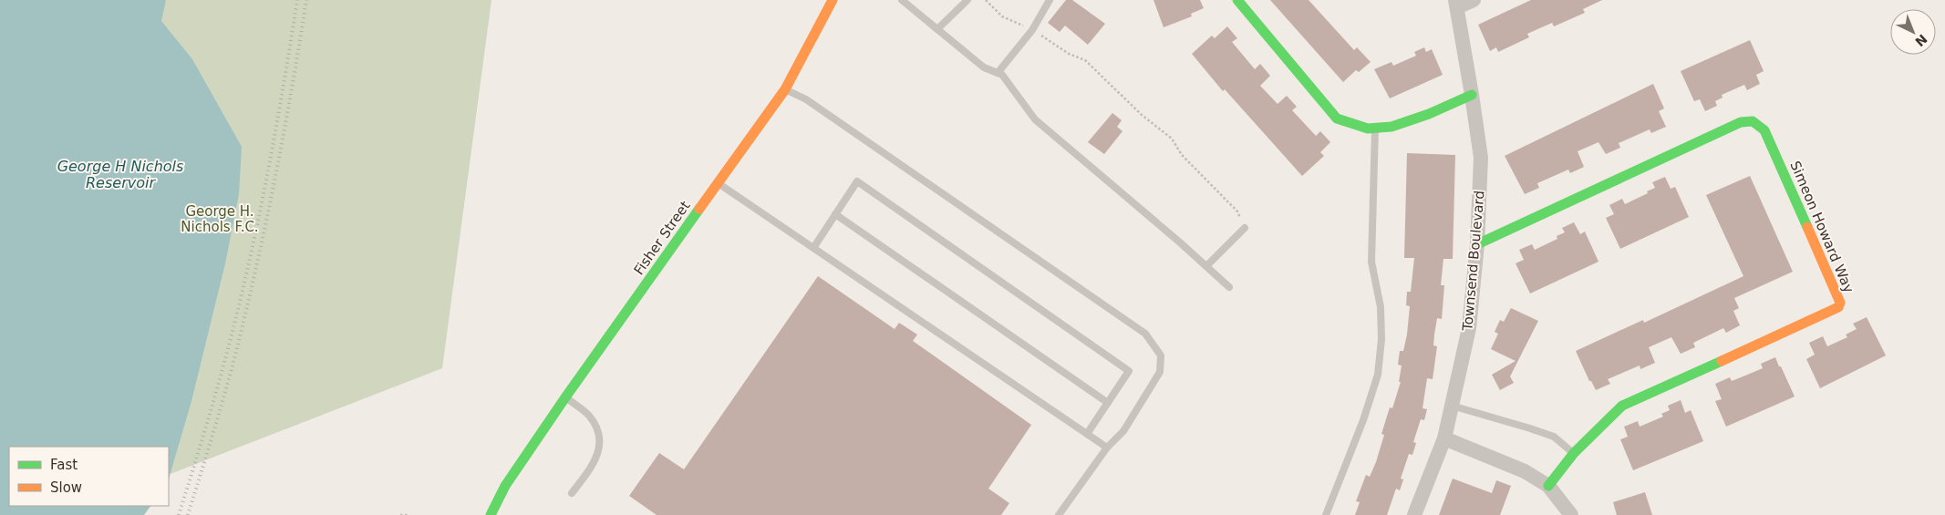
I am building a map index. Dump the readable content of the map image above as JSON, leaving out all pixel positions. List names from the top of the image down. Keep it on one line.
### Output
{"streets":{"street":["Simeon Howard Way","Fisher Street","Townsend Boulevard"]},"crossings":[["Simeon Howard Way","Townsend Boulevard"]],"water":["George H Nichols Reservoir"],"parks":["George H. Nichols F.C."],"legend":["Fast","Slow"],"north":"bottom right"}
